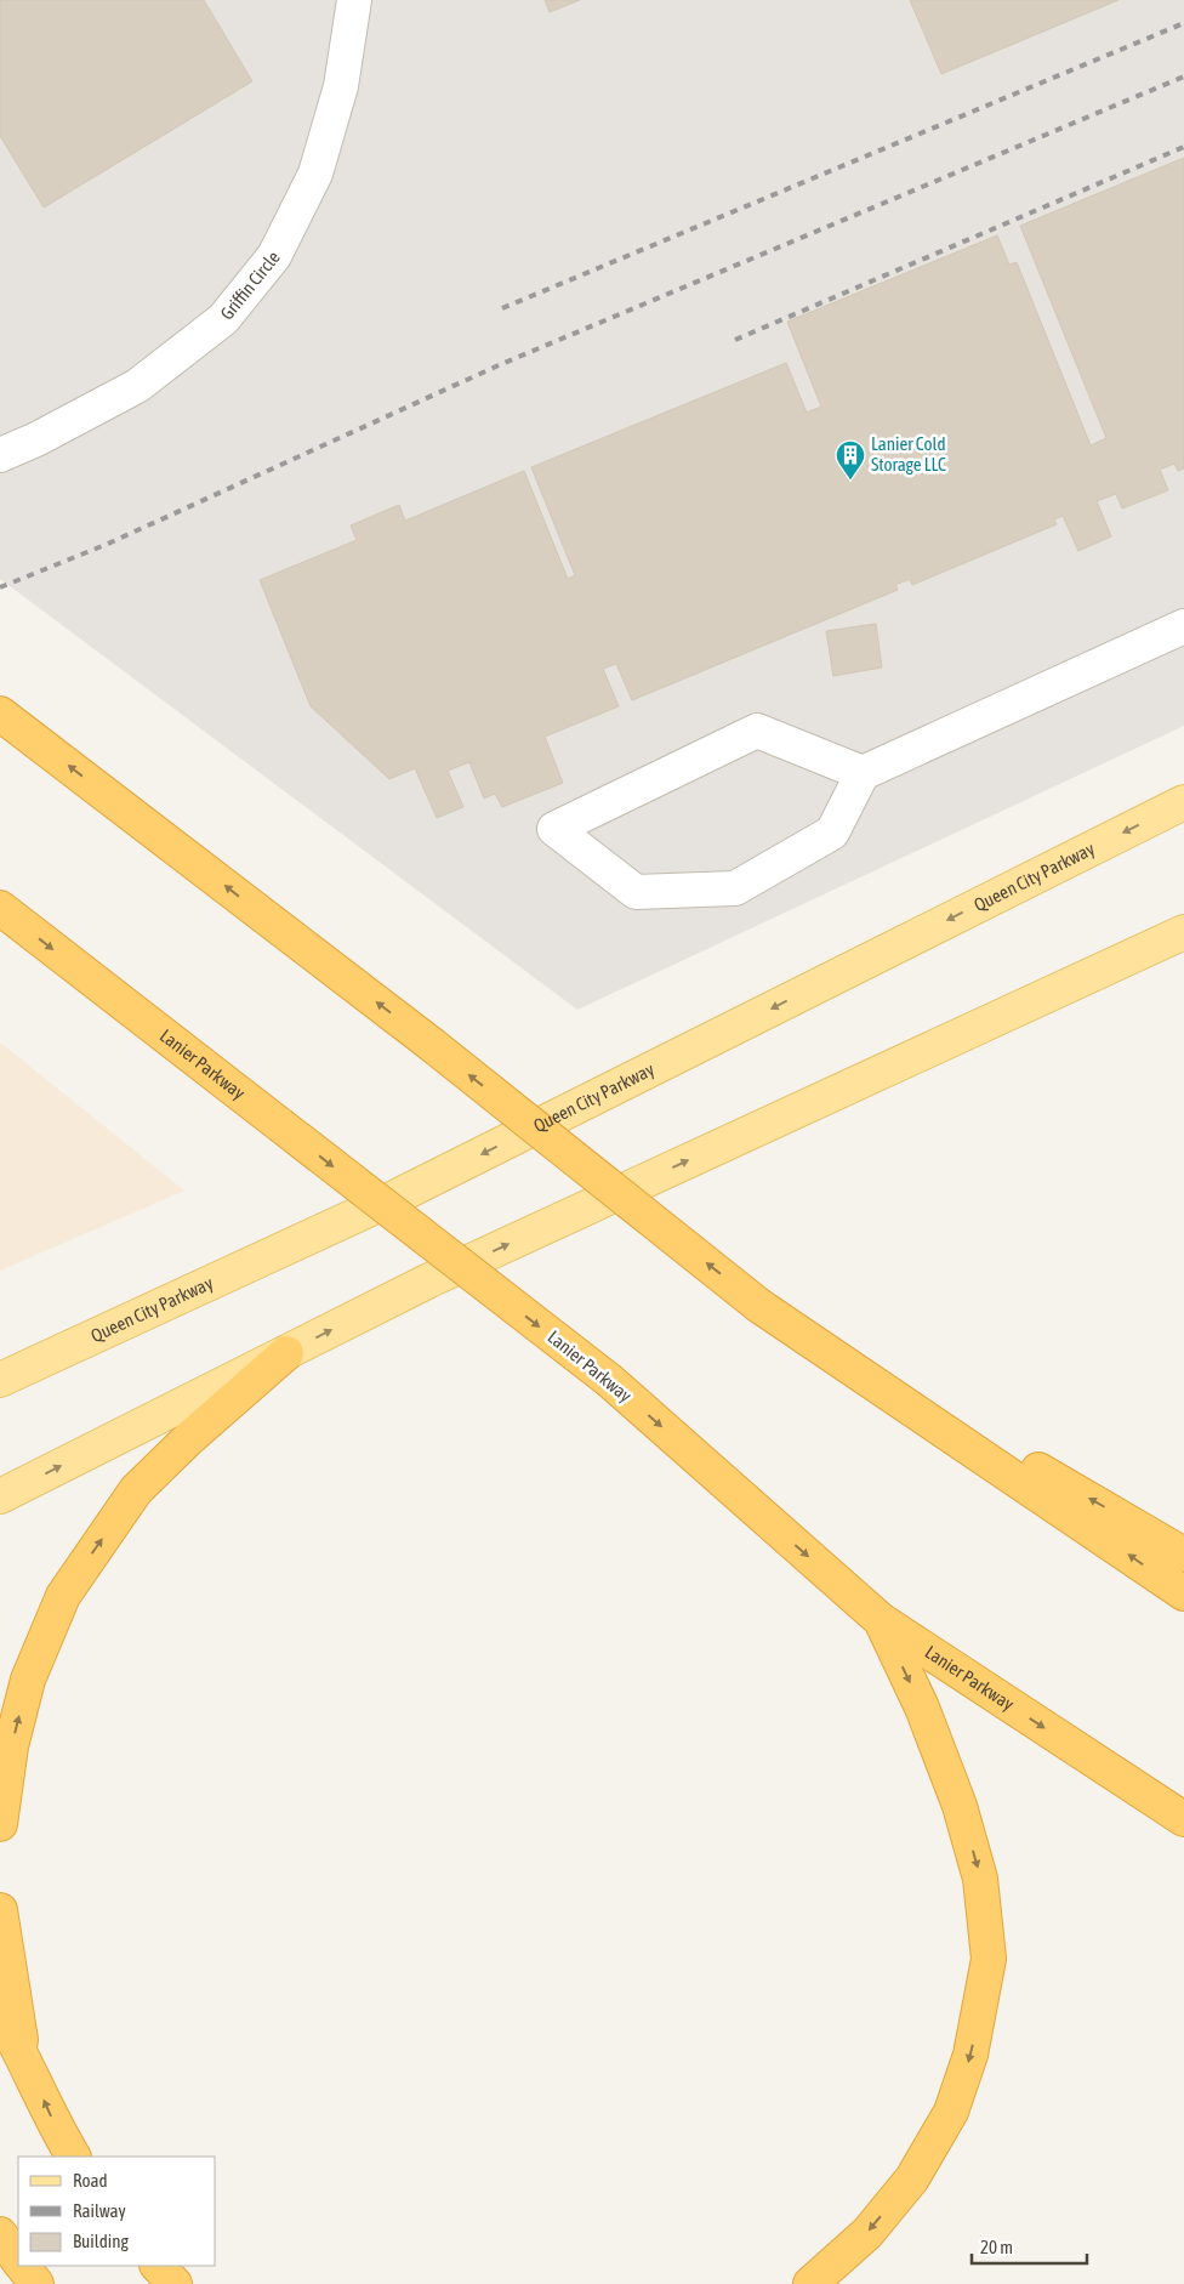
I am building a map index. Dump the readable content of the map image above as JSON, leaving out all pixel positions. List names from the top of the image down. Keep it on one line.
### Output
{"streets":{"highway":["Lanier Parkway"],"main road":["Queen City Parkway"],"street":["Griffin Circle"]},"places":{"building":["Lanier Cold Storage LLC"]},"legend":["Road","Railway","Building"],"scale_bar":"20 m"}
